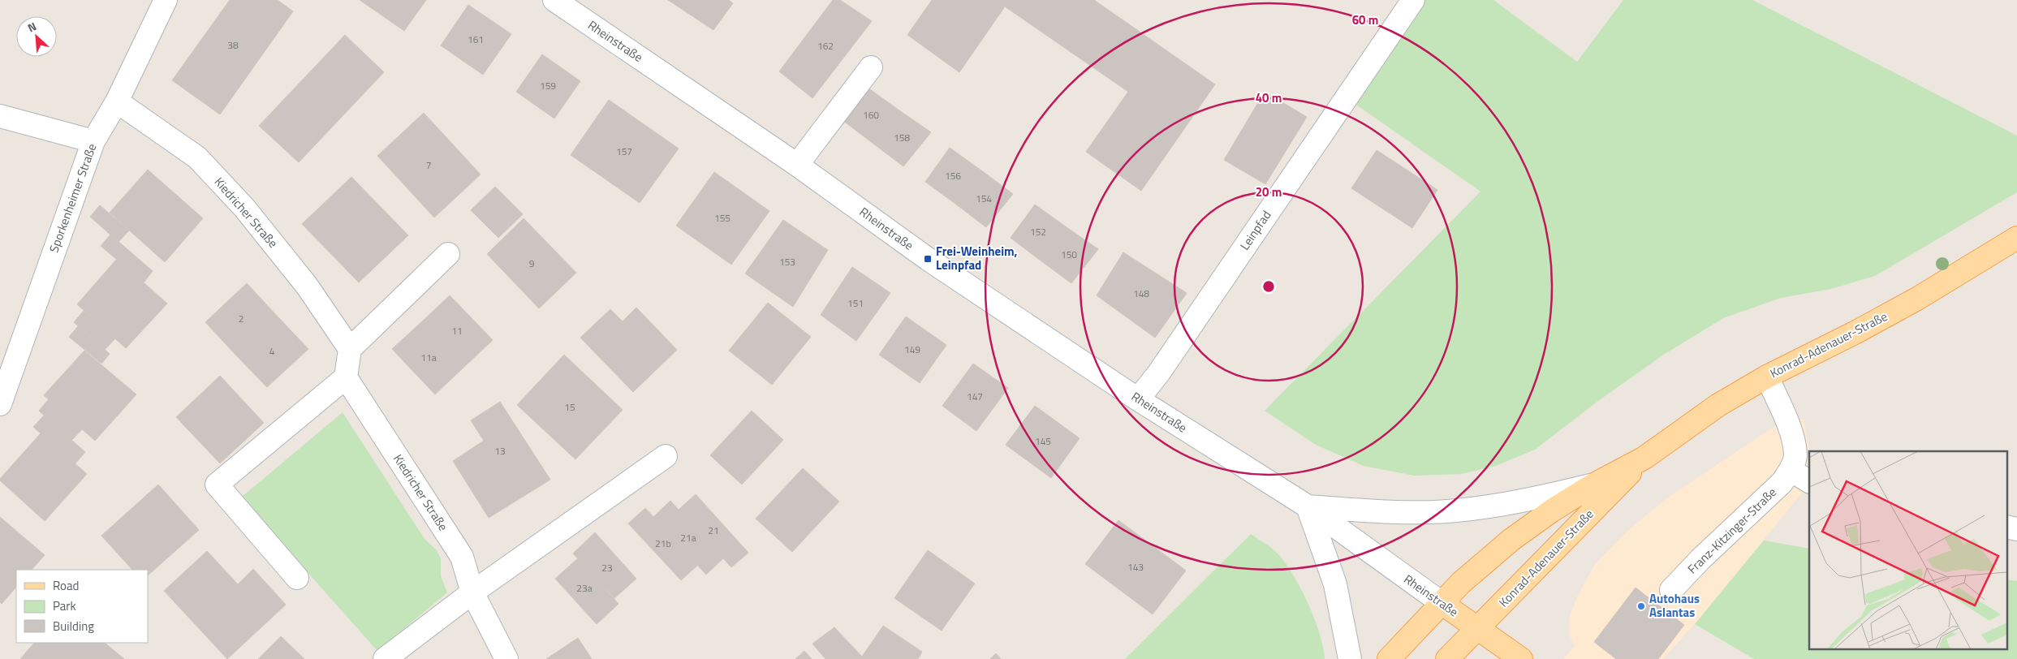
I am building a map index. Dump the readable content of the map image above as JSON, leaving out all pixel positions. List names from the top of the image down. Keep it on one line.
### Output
{"streets":{"main road":["Rheinstraße","Konrad-Adenauer-Straße"],"street":["Sporkenheimer Straße","Kiedricher Straße","Leinpfad","Franz-Kitzinger-Straße"]},"crossings":[["Rheinstraße","Leinpfad"],["Rheinstraße","Konrad-Adenauer-Straße"],["Sporkenheimer Straße","Kiedricher Straße"],["Konrad-Adenauer-Straße","Franz-Kitzinger-Straße"]],"places":{"transit":["Frei-Weinheim, Leinpfad"],"other":["Autohaus Aslantas"]},"house_numbers":["161","38","162","159","160","158","157","7","156","154","155","152","150","153","9","148","151","2","11","149","4","11a","147","15","145","13","21","21a","21b","143","23","23a"],"legend":["Road","Park","Building"],"north":"top left","rings":["60 m","40 m","20 m"]}
